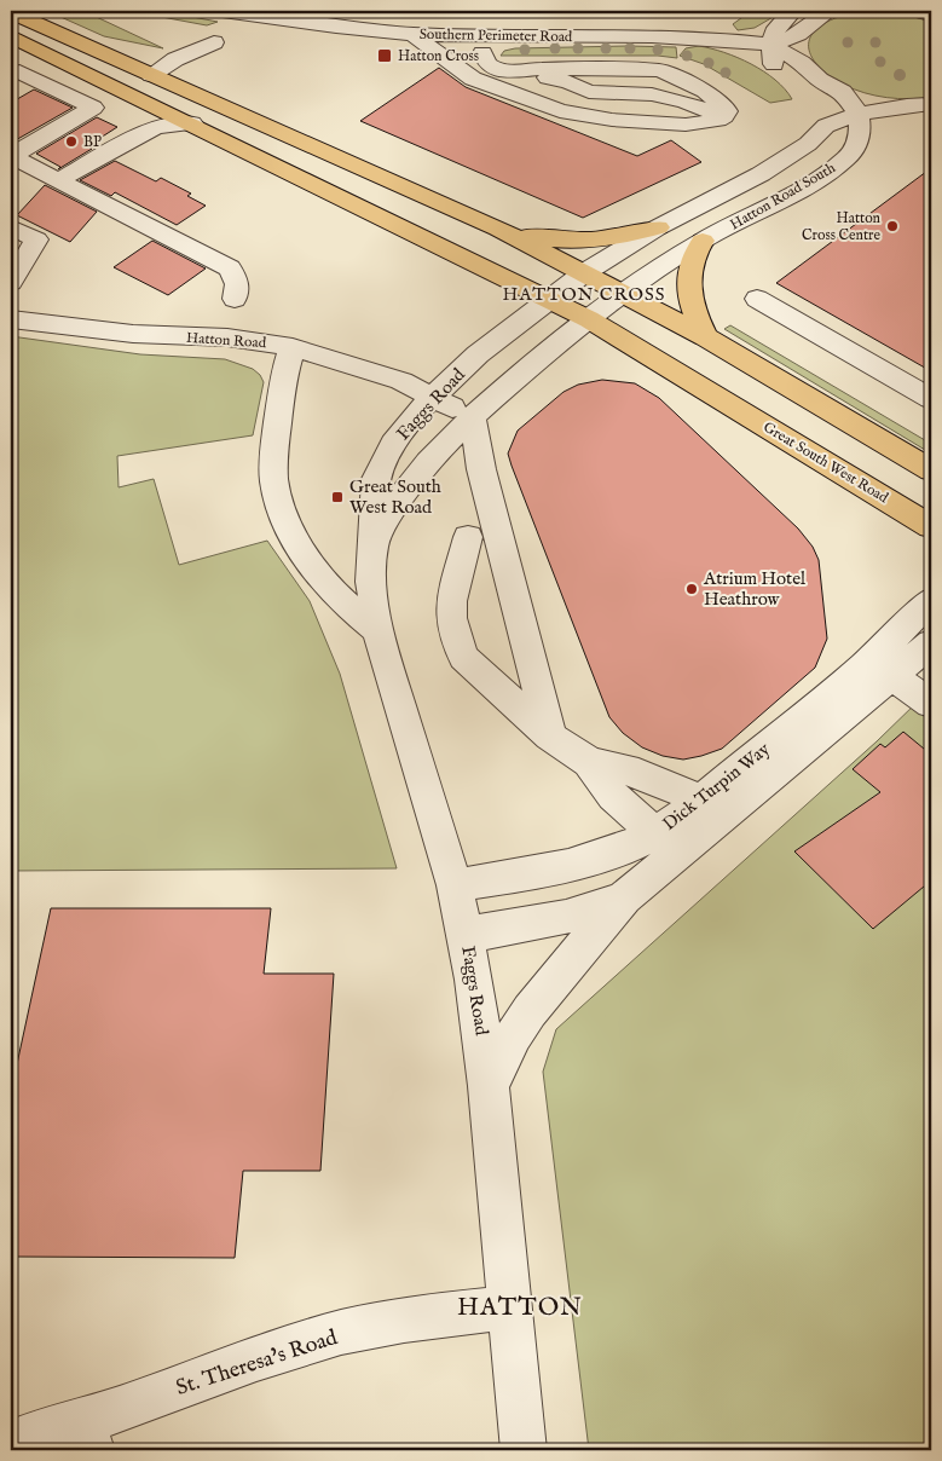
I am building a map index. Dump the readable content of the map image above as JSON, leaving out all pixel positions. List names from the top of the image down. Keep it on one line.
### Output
{"streets":{"highway":["Great South West Road"],"street":["Southern Perimeter Road","Hatton Road South","Hatton Road","Faggs Road","Dick Turpin Way","St. Theresa's Road"]},"crossings":[["Hatton Road South","Faggs Road"],["Hatton Road South","Great South West Road"],["Hatton Road","Faggs Road"],["Faggs Road","Great South West Road"],["Faggs Road","Dick Turpin Way"],["Faggs Road","St. Theresa's Road"]],"districts":["HATTON CROSS","HATTON"],"places":{"transit":["Hatton Cross","Great South West Road"],"other":["BP","Hatton Cross Centre","Atrium Hotel Heathrow"]}}
